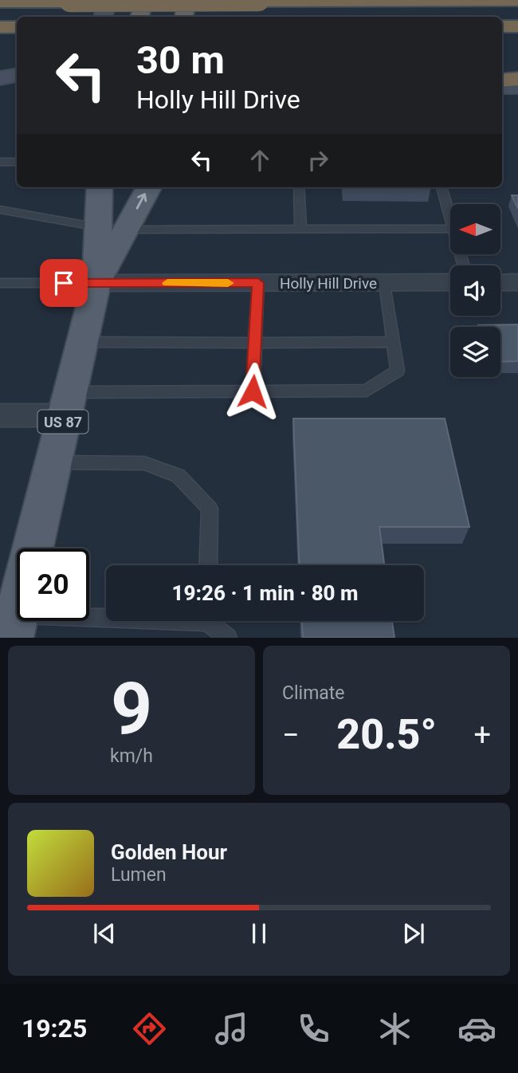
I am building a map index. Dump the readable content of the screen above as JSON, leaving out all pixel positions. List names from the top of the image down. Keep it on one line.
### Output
{"streets":{"main road":["US 87"],"street":["Holly Hill Drive"]},"crossings":[["Holly Hill Drive","US 87"]],"north":"left","page":{"turn":["30 m","Holly Hill Drive"],"limit":"20","trip":"19:26 · 1 min · 80 m","tile":[["9","km/h"],"Climate"],"heat":["−","20.5°","+"],"song":["Golden Hour","Lumen"],"tabs":"19:25"}}
